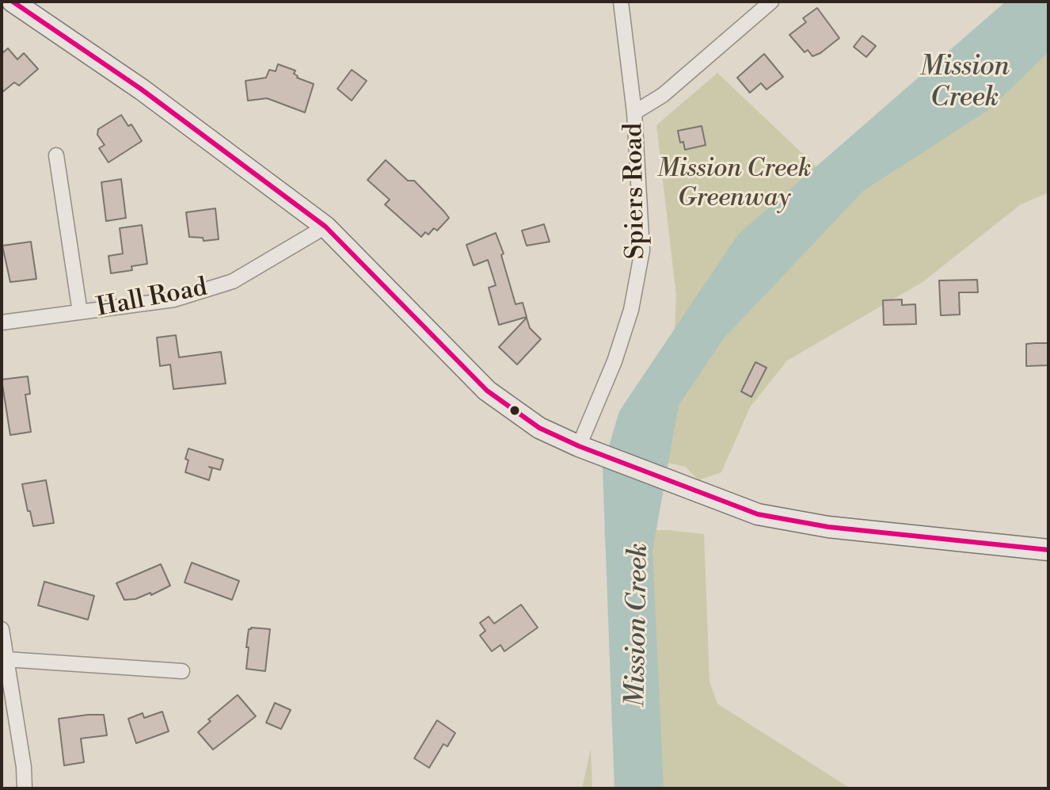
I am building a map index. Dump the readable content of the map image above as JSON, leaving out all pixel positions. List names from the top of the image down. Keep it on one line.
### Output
{"streets":{"street":["Spiers Road","Hall Road"]},"water":["Mission Creek"],"parks":["Mission Creek Greenway"]}
